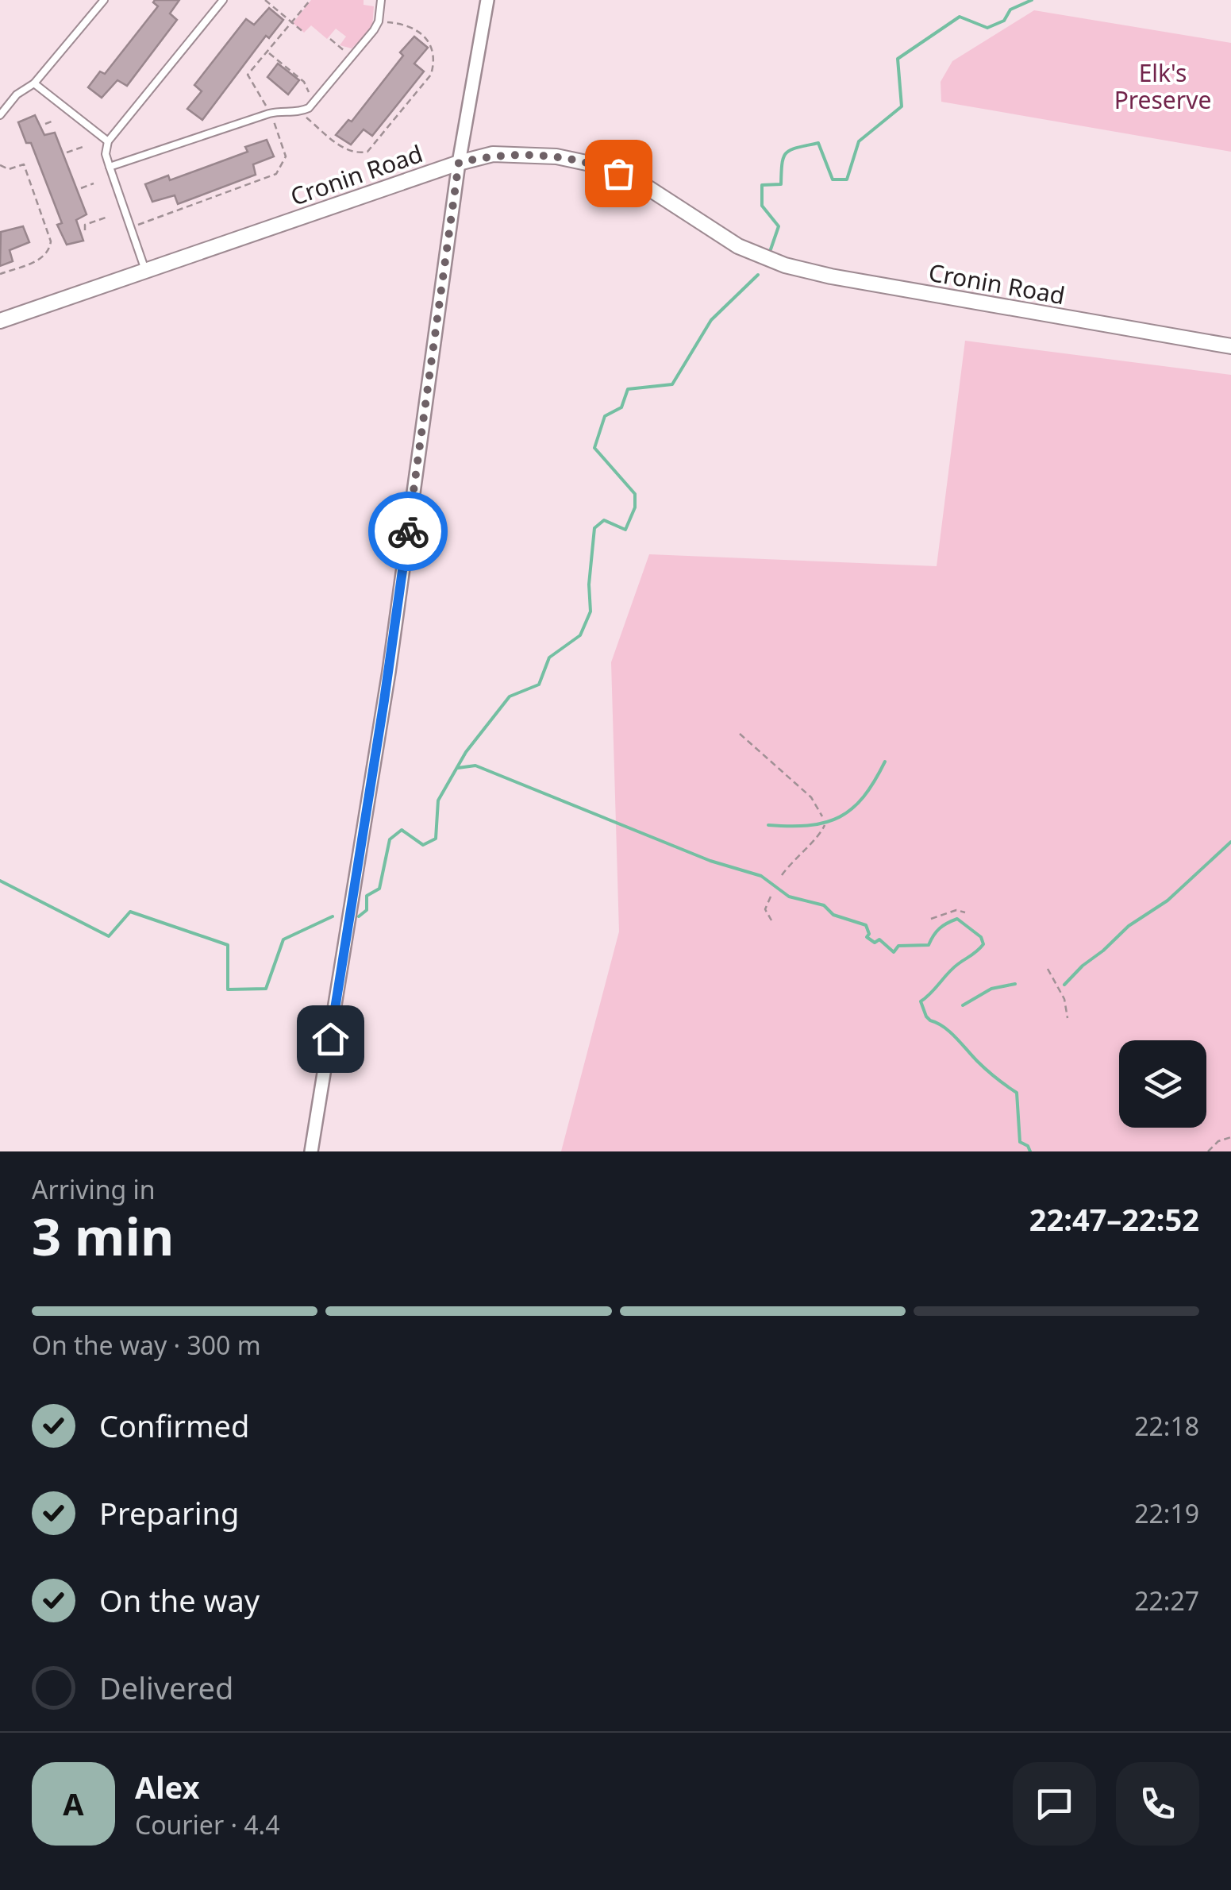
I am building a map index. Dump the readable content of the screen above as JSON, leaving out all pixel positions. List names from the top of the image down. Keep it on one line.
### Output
{"streets":{"street":["Cronin Road"]},"parks":["Elk's Preserve"],"page":{"heading":["3 min","Arriving in","22:47–22:52"],"panel":["Alex","Courier · 4.4"],"bar":"On the way · 300 m","list":[["Confirmed","22:18"],["Preparing","22:19"],["On the way","22:27"],"Delivered"],"round":"A"}}
